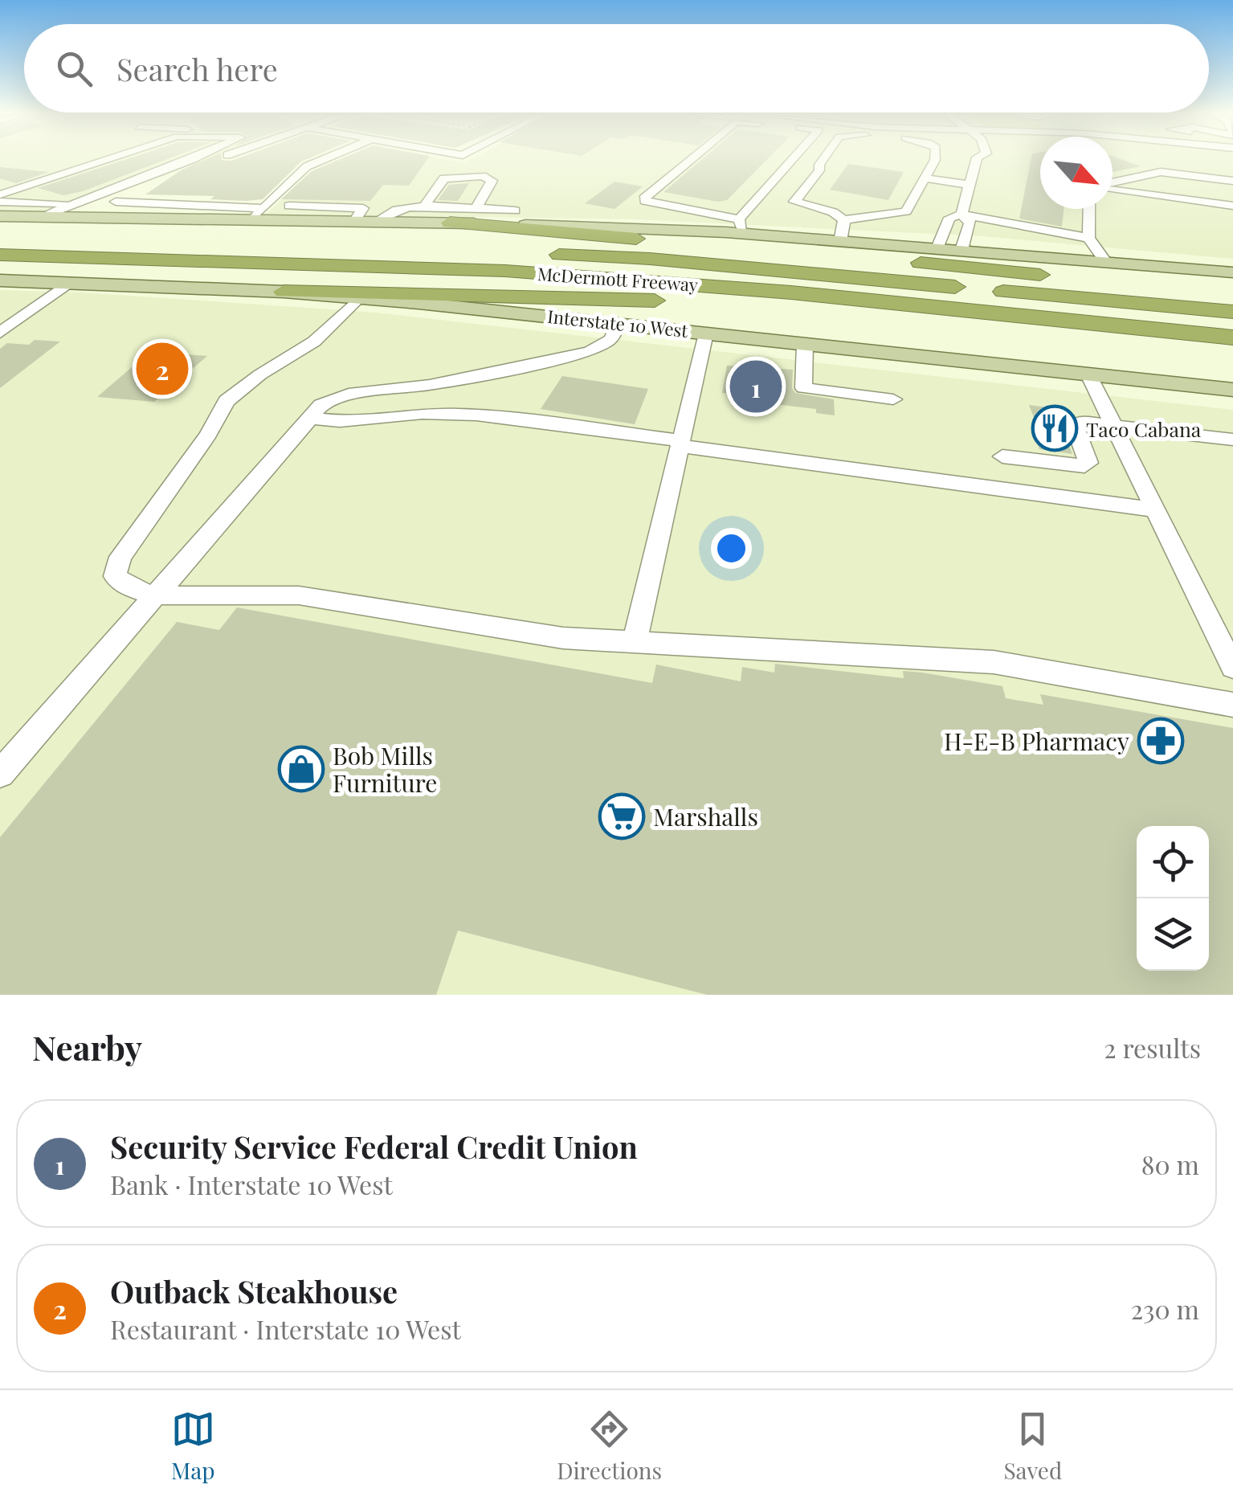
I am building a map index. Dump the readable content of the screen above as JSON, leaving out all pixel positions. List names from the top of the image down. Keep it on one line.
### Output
{"streets":{"highway":["McDermott Freeway"],"main road":["Interstate 10 West"]},"places":{"restaurant":["Taco Cabana"],"pharmacy":["H-E-B Pharmacy"],"shop":["Bob Mills Furniture"],"supermarket":["Marshalls"]},"north":"bottom right","page":{"search":"Search here","pins":["2","1"],"heading":["Nearby","2 results"],"list":[{"mark":"1","name":"Security Service Federal Credit Union","note":"Bank · Interstate 10 West","value":"80 m"},{"mark":"2","name":"Outback Steakhouse","note":"Restaurant · Interstate 10 West","value":"230 m"}],"nav":["Map","Directions","Saved"]}}
